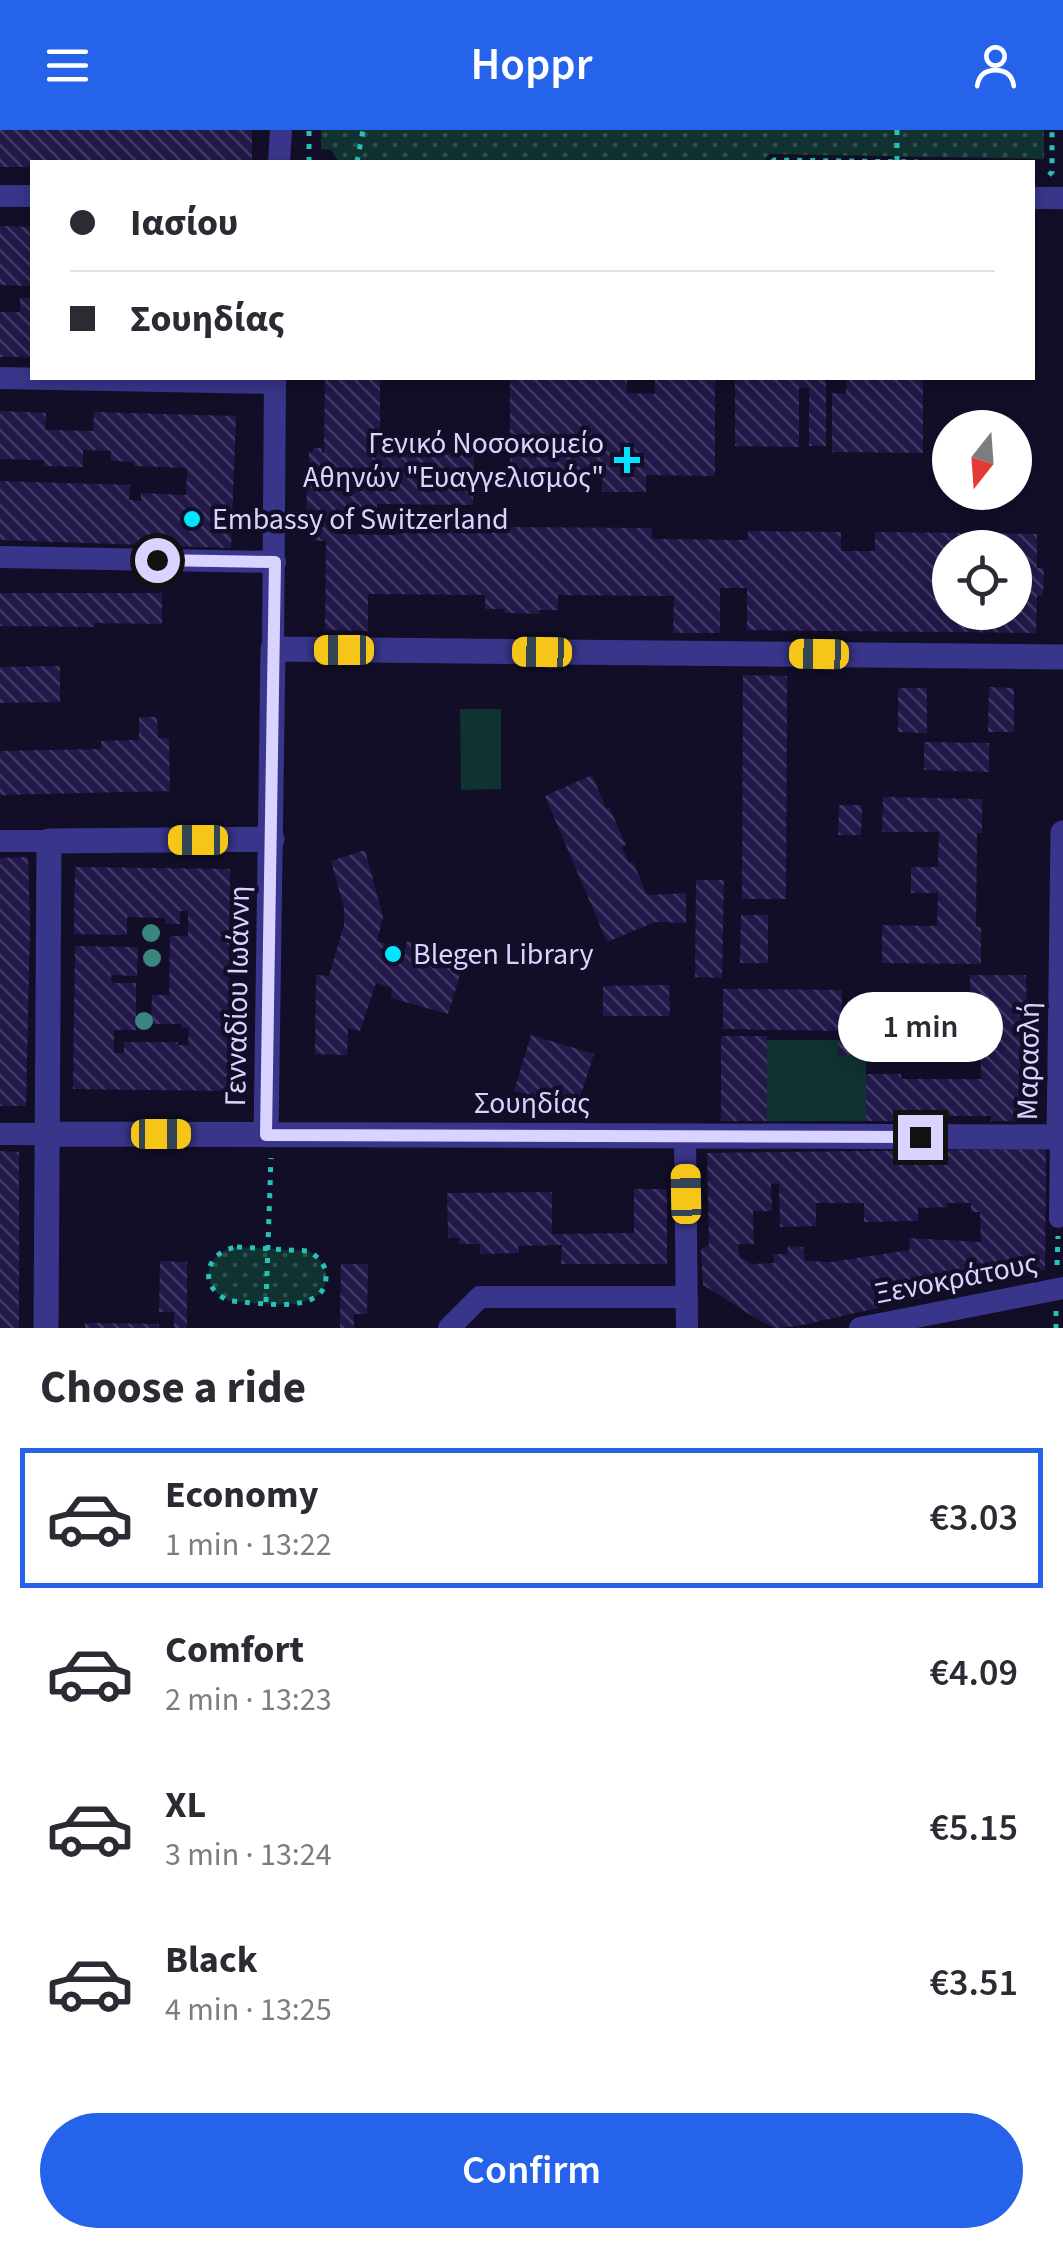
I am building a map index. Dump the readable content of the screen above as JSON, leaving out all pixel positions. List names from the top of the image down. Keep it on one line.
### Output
{"streets":{"street":["Γενναδίου Ιωάννη","Μαρασλή","Σουηδίας","Ξενοκράτους"]},"crossings":[["Γενναδίου Ιωάννη","Σουηδίας"],["Μαρασλή","Σουηδίας"]],"places":{"health":["Γενικό Νοσοκομείο Αθηνών \"Ευαγγελισμός\""],"other":["Embassy of Switzerland","Blegen Library"]},"north":"bottom","page":{"header":"Hoppr","banner":["Ιασίου","Σουηδίας"],"bubble":"1 min","heading":"Choose a ride","list":[{"name":"Economy","note":"1 min · 13:22","value":"€3.03"},{"name":"Comfort","note":"2 min · 13:23","value":"€4.09"},{"name":"XL","note":"3 min · 13:24","value":"€5.15"},{"name":"Black","note":"4 min · 13:25","value":"€3.51"}],"buttons":"Confirm"}}
